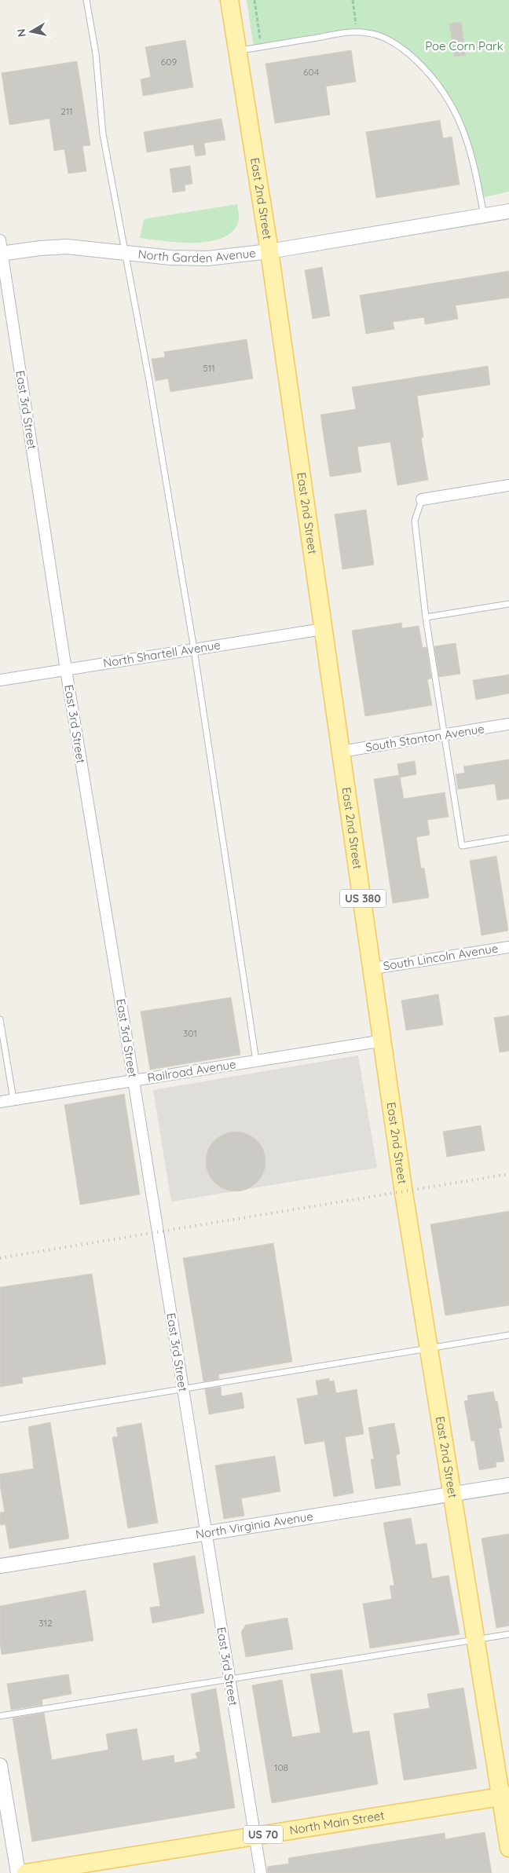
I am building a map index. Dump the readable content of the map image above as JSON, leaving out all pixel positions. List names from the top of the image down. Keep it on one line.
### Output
{"streets":{"main road":["East 2nd Street","US 380","North Main Street","US 70"],"street":["North Garden Avenue","East 3rd Street","North Shartell Avenue","South Stanton Avenue","South Lincoln Avenue","Railroad Avenue","North Virginia Avenue"]},"crossings":[["East 2nd Street","North Garden Avenue"],["East 2nd Street","North Shartell Avenue"],["East 2nd Street","South Stanton Avenue"],["East 2nd Street","South Lincoln Avenue"],["East 2nd Street","Railroad Avenue"],["East 2nd Street","North Virginia Avenue"],["East 2nd Street","North Main Street"],["North Garden Avenue","East 3rd Street"],["East 3rd Street","North Shartell Avenue"],["East 3rd Street","Railroad Avenue"],["East 3rd Street","North Virginia Avenue"],["East 3rd Street","North Main Street"]],"parks":["Poe Corn Park"],"house_numbers":["609","604","211","511","301","312","108"],"north":"left"}
